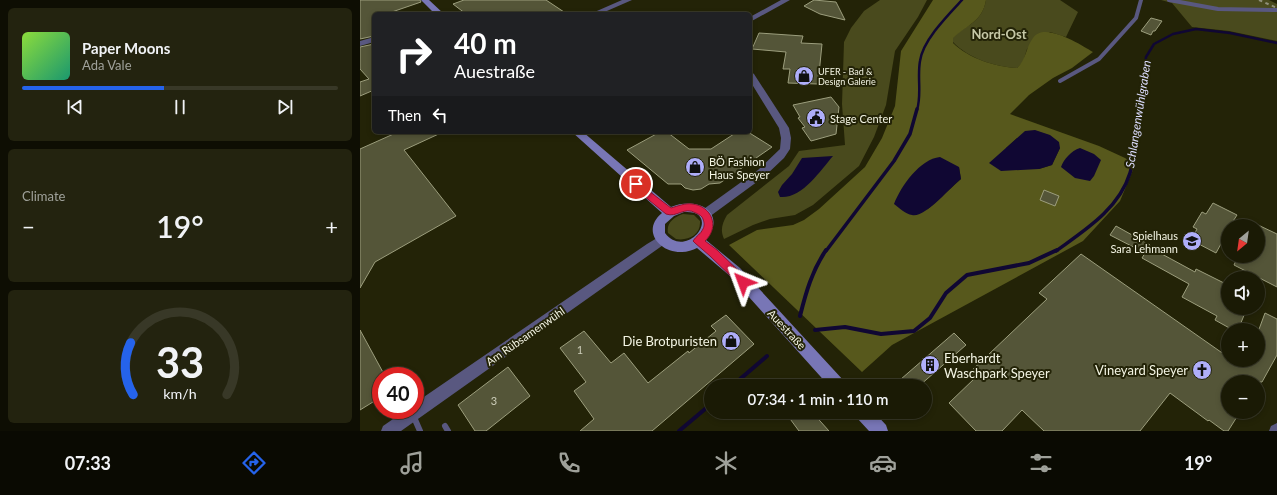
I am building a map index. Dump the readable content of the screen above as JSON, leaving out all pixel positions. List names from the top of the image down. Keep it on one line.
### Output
{"streets":{"street":["Auestraße","Am Rübsamenwühl"]},"crossings":[["Auestraße","Am Rübsamenwühl"]],"districts":["Nord-Ost"],"water":["Schlangenwühlgraben"],"places":{"shop":["UFER - Bad & Design Galerie","BÖ Fashion Haus Speyer","Die Brotpuristen"],"public building":["Stage Center"],"school or university":["Spielhaus Sara Lehmann"],"building":["Eberhardt Waschpark Speyer"],"church":["Vineyard Speyer"]},"house_numbers":["1","3"],"north":"bottom left","page":{"turn":["40 m","Auestraße"],"song":["Paper Moons","Ada Vale"],"then":"Then","tile":"Climate","heat":["−","19°","+"],"map_buttons":["+","−"],"limit":"40","trip":"07:34 · 1 min · 110 m","tabs":["07:33","19°"],"gauge":["33","km/h"]}}
